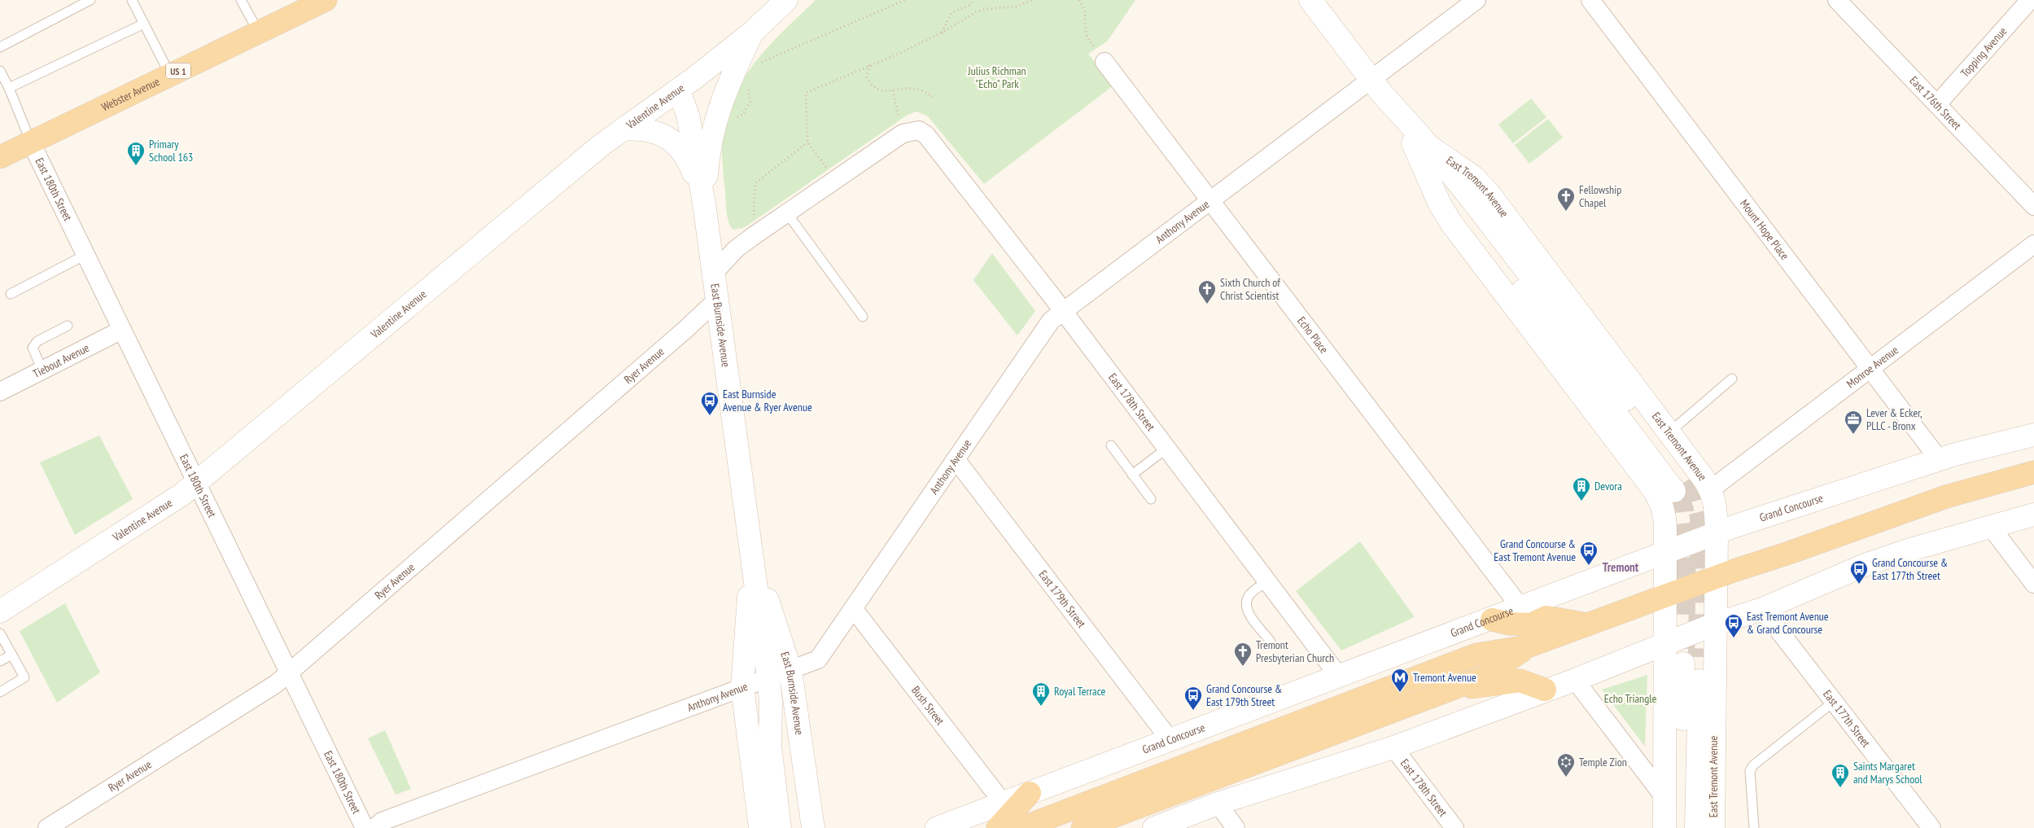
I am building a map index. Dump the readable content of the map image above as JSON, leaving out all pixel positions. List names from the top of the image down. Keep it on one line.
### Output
{"streets":{"main road":["US 1","Webster Avenue","Valentine Avenue","East Tremont Avenue","East Burnside Avenue","Grand Concourse"],"street":["Topping Avenue","East 176th Street","East 180th Street","Anthony Avenue","Mount Hope Place","Echo Place","Tiebout Avenue","Ryer Avenue","Monroe Avenue","East 178th Street","East 179th Street","Bush Street","East 177th Street"]},"crossings":[["Topping Avenue","East 176th Street"],["Webster Avenue","East 180th Street"],["Valentine Avenue","East 180th Street"],["Valentine Avenue","East Burnside Avenue"],["East Tremont Avenue","Anthony Avenue"],["East Tremont Avenue","Monroe Avenue"],["East Tremont Avenue","Grand Concourse"],["East 180th Street","Tiebout Avenue"],["East 180th Street","Ryer Avenue"],["Anthony Avenue","East Burnside Avenue"],["Anthony Avenue","Echo Place"],["Anthony Avenue","East 178th Street"],["Anthony Avenue","East 179th Street"],["Anthony Avenue","Bush Street"],["Mount Hope Place","Monroe Avenue"],["Mount Hope Place","Grand Concourse"],["East Burnside Avenue","Ryer Avenue"],["Echo Place","Grand Concourse"],["East 178th Street","Grand Concourse"],["Grand Concourse","East 179th Street"],["Grand Concourse","Bush Street"]],"districts":["Tremont"],"parks":["Julius Richman \"Echo\" Park","Echo Triangle"],"places":{"building":["Primary School 163","Devora","Royal Terrace","Saints Margaret and Marys School"],"church":["Fellowship Chapel","Sixth Church of Christ Scientist","Tremont Presbyterian Church"],"bus stop":["East Burnside Avenue & Ryer Avenue","Grand Concourse & East Tremont Avenue","Grand Concourse & East 177th Street","East Tremont Avenue & Grand Concourse","Grand Concourse & East 179th Street"],"office":["Lever & Ecker, PLLC - Bronx"],"metro station":["Tremont Avenue"],"synagogue":["Temple Zion"]}}
